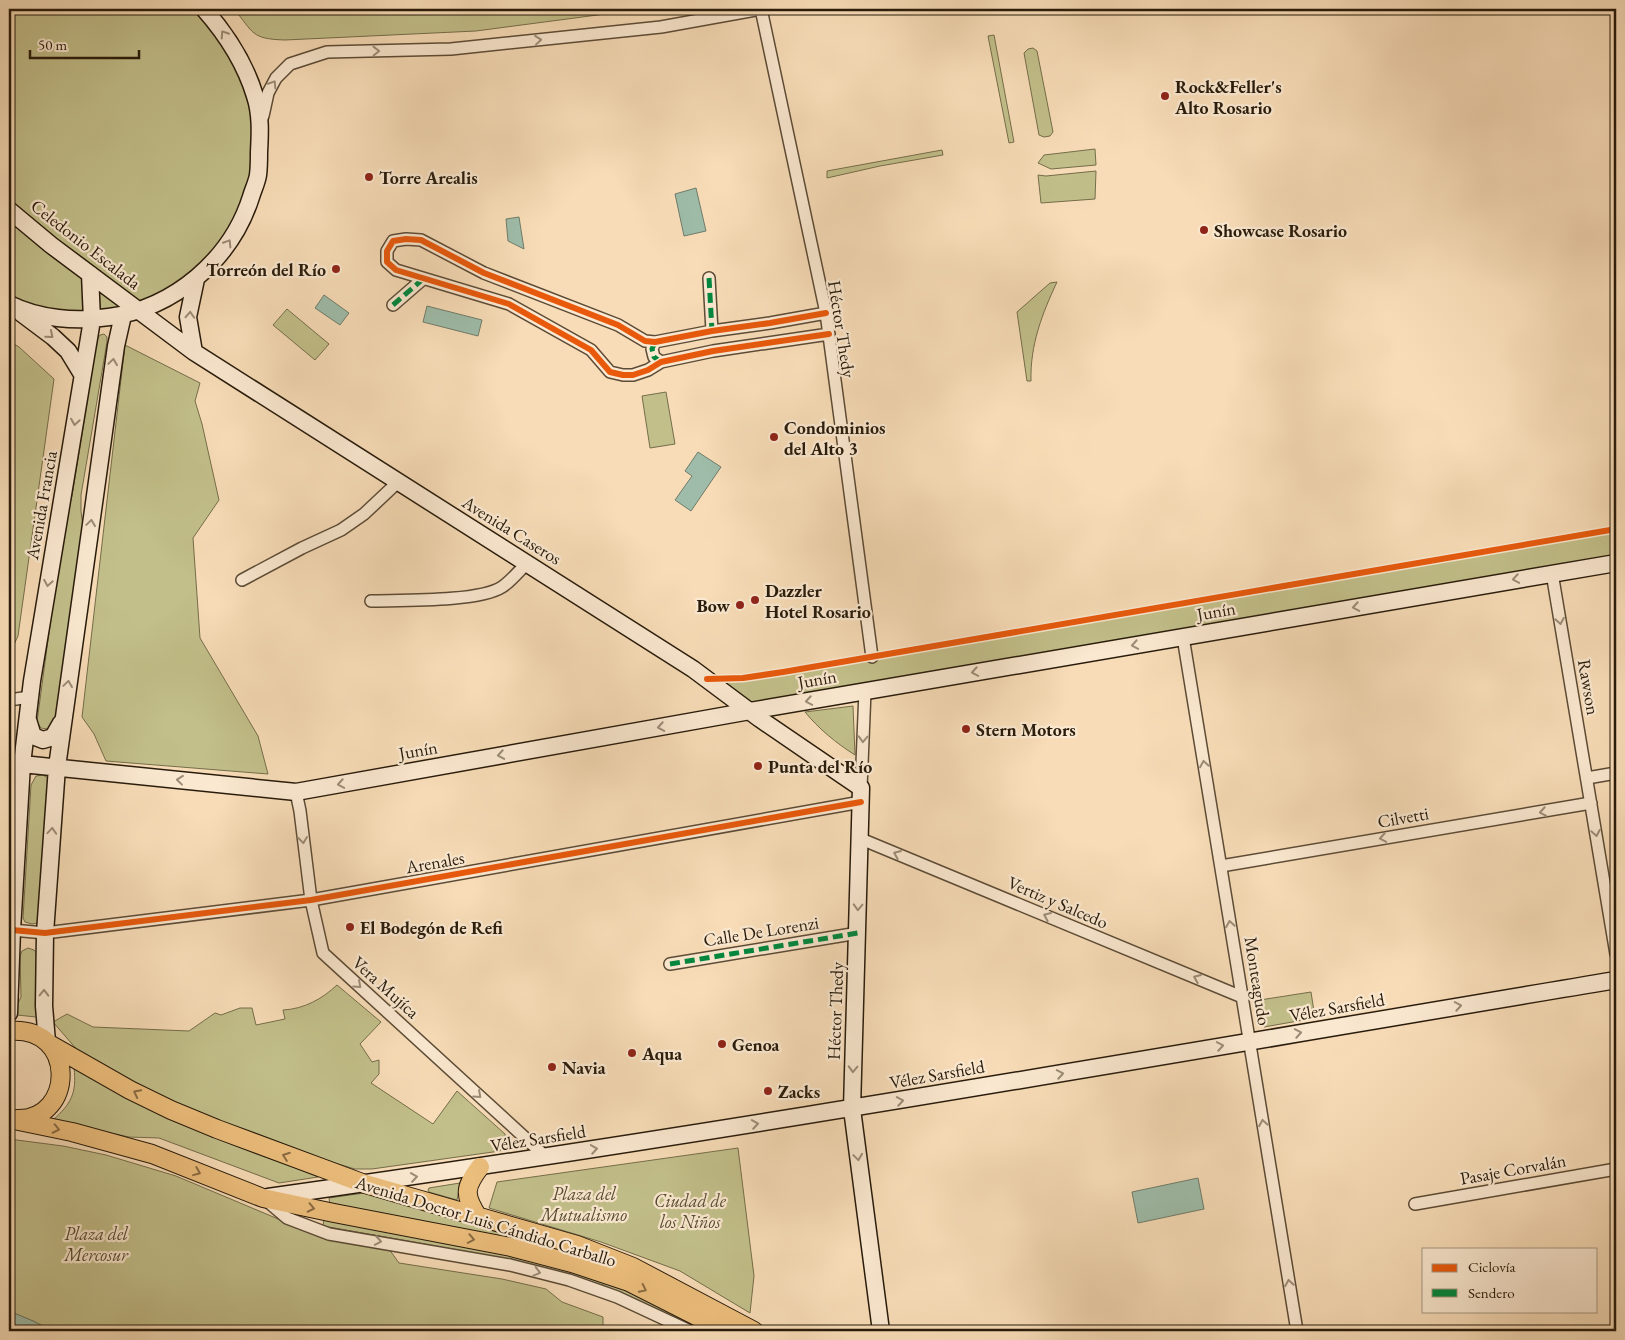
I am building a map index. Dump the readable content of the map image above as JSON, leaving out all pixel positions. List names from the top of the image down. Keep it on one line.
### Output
{"streets":{"main road":["Celedonio Escalada","Héctor Thedy","Avenida Francia","Avenida Caseros","Junín","Vélez Sarsfield","Avenida Doctor Luis Cándido Carballo"],"street":["Rawson","Cilvetti","Arenales","Vertiz y Salcedo","Calle De Lorenzi","Monteagudo","Vera Mujíca","Pasaje Corvalán"]},"crossings":[["Celedonio Escalada","Avenida Francia"],["Celedonio Escalada","Avenida Caseros"],["Héctor Thedy","Avenida Caseros"],["Héctor Thedy","Junín"],["Héctor Thedy","Arenales"],["Héctor Thedy","Vertiz y Salcedo"],["Héctor Thedy","Calle De Lorenzi"],["Héctor Thedy","Vélez Sarsfield"],["Avenida Francia","Junín"],["Avenida Francia","Arenales"],["Avenida Caseros","Junín"],["Avenida Caseros","Arenales"],["Junín","Rawson"],["Junín","Monteagudo"],["Junín","Vera Mujíca"],["Rawson","Cilvetti"],["Cilvetti","Monteagudo"],["Arenales","Vera Mujíca"],["Vertiz y Salcedo","Monteagudo"],["Monteagudo","Vélez Sarsfield"],["Vera Mujíca","Vélez Sarsfield"],["Vélez Sarsfield","Avenida Doctor Luis Cándido Carballo"]],"one_way":["Héctor Thedy","Junín","Rawson","Cilvetti","Vertiz y Salcedo","Monteagudo","Vera Mujíca","Vélez Sarsfield"],"parks":["Plaza del Mutualismo","Ciudad de los Niños","Plaza del Mercosur"],"places":["Rock&Feller's Alto Rosario","Torre Arealis","Showcase Rosario","Torreón del Río","Condominios del Alto 3","Dazzler Hotel Rosario","Bow","Stern Motors","Punta del Río","El Bodegón de Refi","Genoa","Aqua","Navia","Zacks"],"legend":["Ciclovía","Sendero"],"scale_bar":"50 m"}
